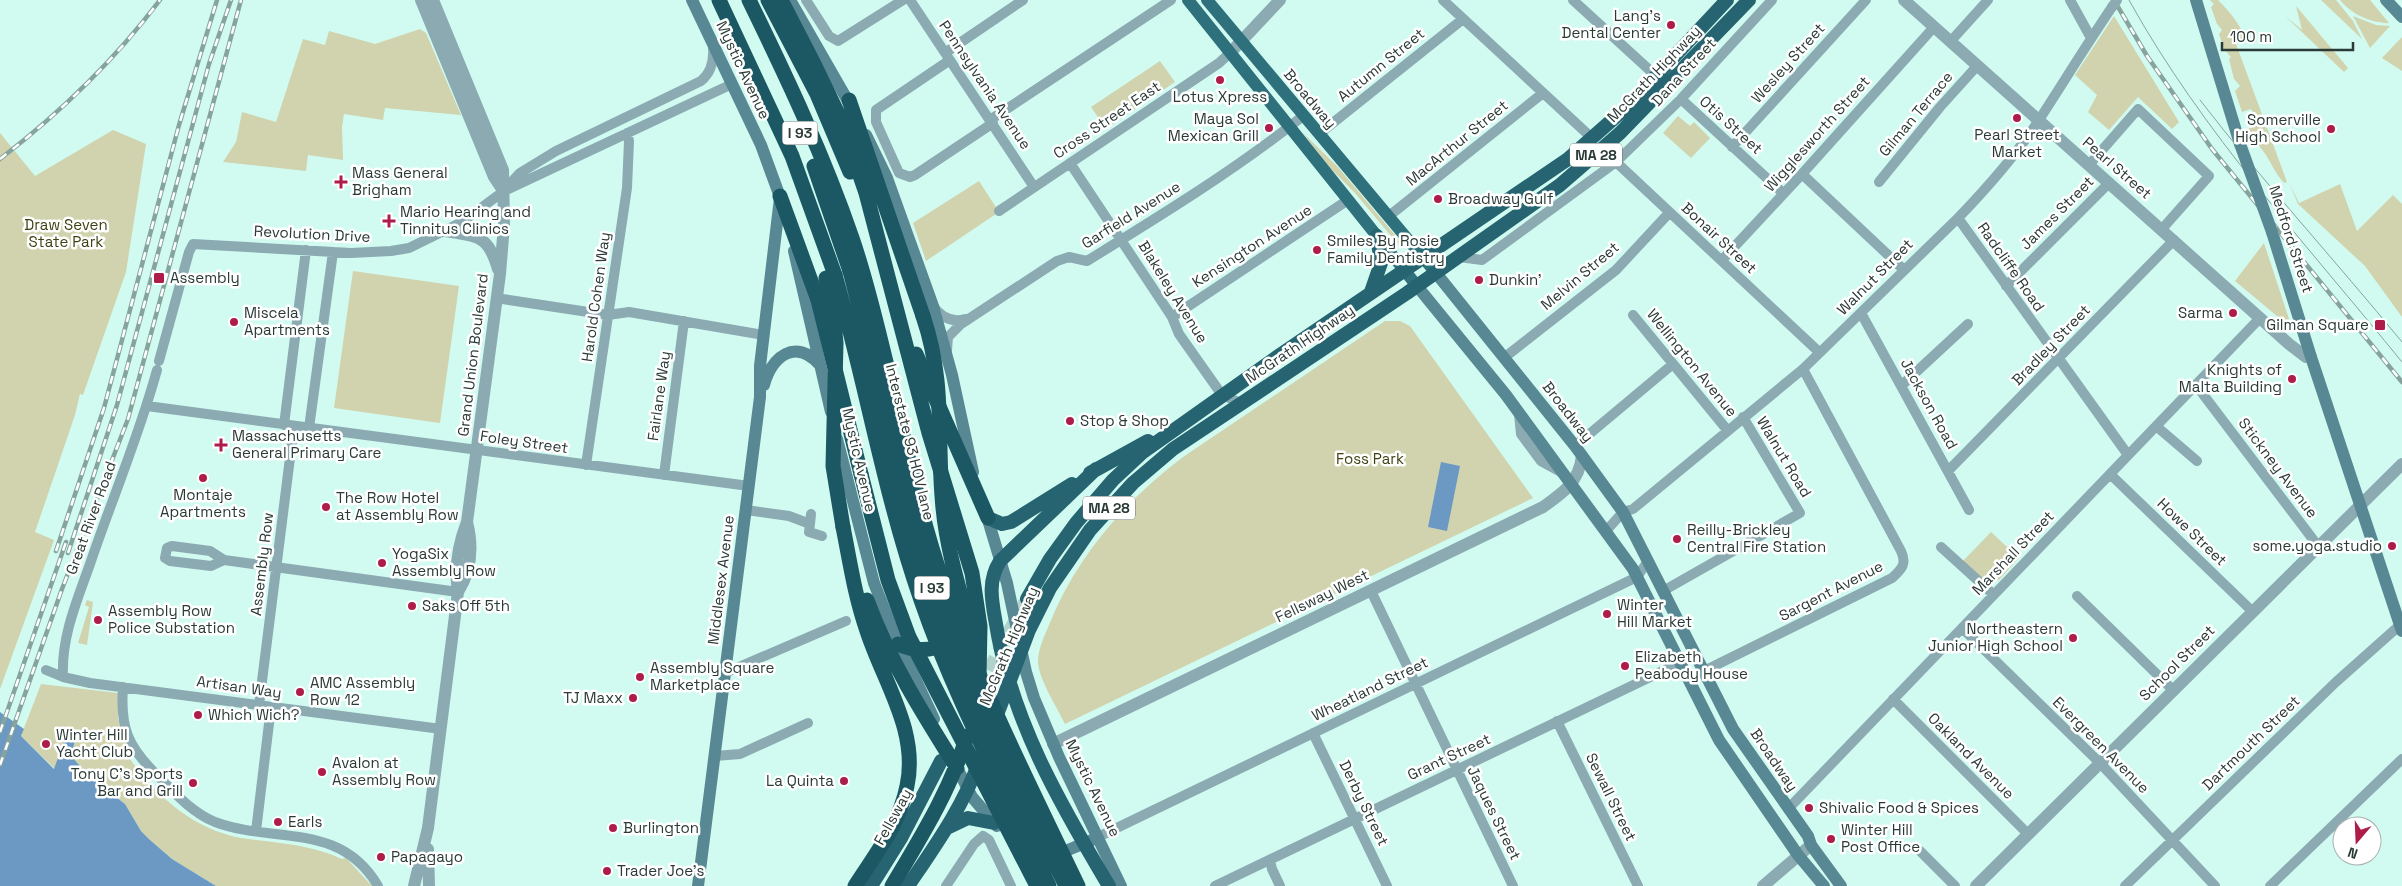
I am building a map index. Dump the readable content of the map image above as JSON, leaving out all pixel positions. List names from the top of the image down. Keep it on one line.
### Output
{"streets":{"highway":["McGrath Highway","I 93","MA 28","Interstate 93 HOV lane","Fellsway"],"main road":["Mystic Avenue","Broadway","Medford Street","Middlesex Avenue"],"street":["Wesley Street","Autumn Street","Dana Street","Pennsylvania Avenue","Gilman Terrace","Cross Street East","Otis Street","Wigglesworth Street","MacArthur Street","Pearl Street","James Street","Garfield Avenue","Revolution Drive","Bonair Street","Kensington Avenue","Radcliffe Road","Melvin Street","Walnut Street","Blakeley Avenue","Harold Cohen Way","Bradley Street","Grand Union Boulevard","Wellington Avenue","Fairlane Way","Jackson Road","Foley Street","Walnut Road","Stickney Avenue","Great River Road","Howe Street","Marshall Street","Assembly Row","Sargent Avenue","Fellsway West","School Street","Artisan Way","Wheatland Street","Dartmouth Street","Evergreen Avenue","Oakland Avenue","Grant Street","Sewall Street","Derby Street","Jaques Street"]},"crossings":[["Wesley Street","Otis Street"],["Autumn Street","Broadway"],["Mystic Avenue","McGrath Highway"],["Mystic Avenue","MA 28"],["Mystic Avenue","Garfield Avenue"],["Mystic Avenue","Revolution Drive"],["Mystic Avenue","Interstate 93 HOV lane"],["Mystic Avenue","Middlesex Avenue"],["Mystic Avenue","Fellsway West"],["Mystic Avenue","Wheatland Street"],["Dana Street","McGrath Highway"],["Dana Street","Otis Street"],["Dana Street","Bonair Street"],["McGrath Highway","Broadway"],["McGrath Highway","MA 28"],["McGrath Highway","Blakeley Avenue"],["Pennsylvania Avenue","Cross Street East"],["Broadway","MacArthur Street"],["Broadway","Garfield Avenue"],["Broadway","Melvin Street"],["Broadway","Walnut Street"],["Broadway","Walnut Road"],["Broadway","Marshall Street"],["Broadway","Sargent Avenue"],["Broadway","Fellsway West"],["Broadway","Wheatland Street"],["Broadway","Grant Street"],["Gilman Terrace","Pearl Street"],["Cross Street East","Blakeley Avenue"],["Otis Street","Wigglesworth Street"],["I 93","Interstate 93 HOV lane"],["Wigglesworth Street","Pearl Street"],["Wigglesworth Street","Bonair Street"],["Pearl Street","James Street"],["Pearl Street","Medford Street"],["Pearl Street","Walnut Street"],["Pearl Street","Bradley Street"],["Pearl Street","Marshall Street"],["James Street","Radcliffe Road"],["Garfield Avenue","Blakeley Avenue"],["Revolution Drive","Harold Cohen Way"],["Revolution Drive","Grand Union Boulevard"],["Revolution Drive","Great River Road"],["Revolution Drive","Assembly Row"],["Bonair Street","Melvin Street"],["Bonair Street","Walnut Street"],["Medford Street","School Street"],["Medford Street","Dartmouth Street"],["Kensington Avenue","Blakeley Avenue"],["Radcliffe Road","Walnut Street"],["Radcliffe Road","Bradley Street"],["Radcliffe Road","Marshall Street"],["Walnut Street","Wellington Avenue"],["Walnut Street","Jackson Road"],["Walnut Street","Walnut Road"],["Walnut Street","Sargent Avenue"],["Harold Cohen Way","Foley Street"],["Bradley Street","Jackson Road"],["Grand Union Boulevard","Foley Street"],["Grand Union Boulevard","Artisan Way"],["Fairlane Way","Foley Street"],["Foley Street","Great River Road"],["Foley Street","Assembly Row"],["Foley Street","Middlesex Avenue"],["Stickney Avenue","Marshall Street"],["Stickney Avenue","School Street"],["Great River Road","Artisan Way"],["Howe Street","Marshall Street"],["Howe Street","School Street"],["Marshall Street","Evergreen Avenue"],["Marshall Street","Oakland Avenue"],["Assembly Row","Artisan Way"],["Fellsway West","Jaques Street"],["School Street","Evergreen Avenue"],["School Street","Oakland Avenue"],["Wheatland Street","Derby Street"],["Wheatland Street","Jaques Street"],["Dartmouth Street","Evergreen Avenue"],["Grant Street","Sewall Street"],["Grant Street","Derby Street"],["Grant Street","Jaques Street"]],"parks":["Draw Seven State Park","Foss Park"],"places":{"other":["Lang's Dental Center","Lotus Xpress","Pearl Street Market","Maya Sol Mexican Grill","Somerville High School","Broadway Gulf","Smiles By Rosie Family Dentistry","Dunkin'","Sarma","Miscela Apartments","Knights of Malta Building","Stop & Shop","Montaje Apartments","The Row Hotel at Assembly Row","Reilly-Brickley Central Fire Station","some.yoga.studio","YogaSix Assembly Row","Saks Off 5th","Winter Hill Market","Assembly Row Police Substation","Northeastern Junior High School","Elizabeth Peabody House","Assembly Square Marketplace","AMC Assembly Row 12","TJ Maxx","Which Wich?","Winter Hill Yacht Club","Avalon at Assembly Row","La Quinta","Tony C's Sports Bar and Grill","Shivalic Food & Spices","Earls","Burlington","Winter Hill Post Office","Papagayo","Trader Joe's"],"health":["Mass General Brigham","Mario Hearing and Tinnitus Clinics","Massachusetts General Primary Care"],"transit":["Assembly","Gilman Square"]},"scale_bar":"100 m","north":"bottom"}
